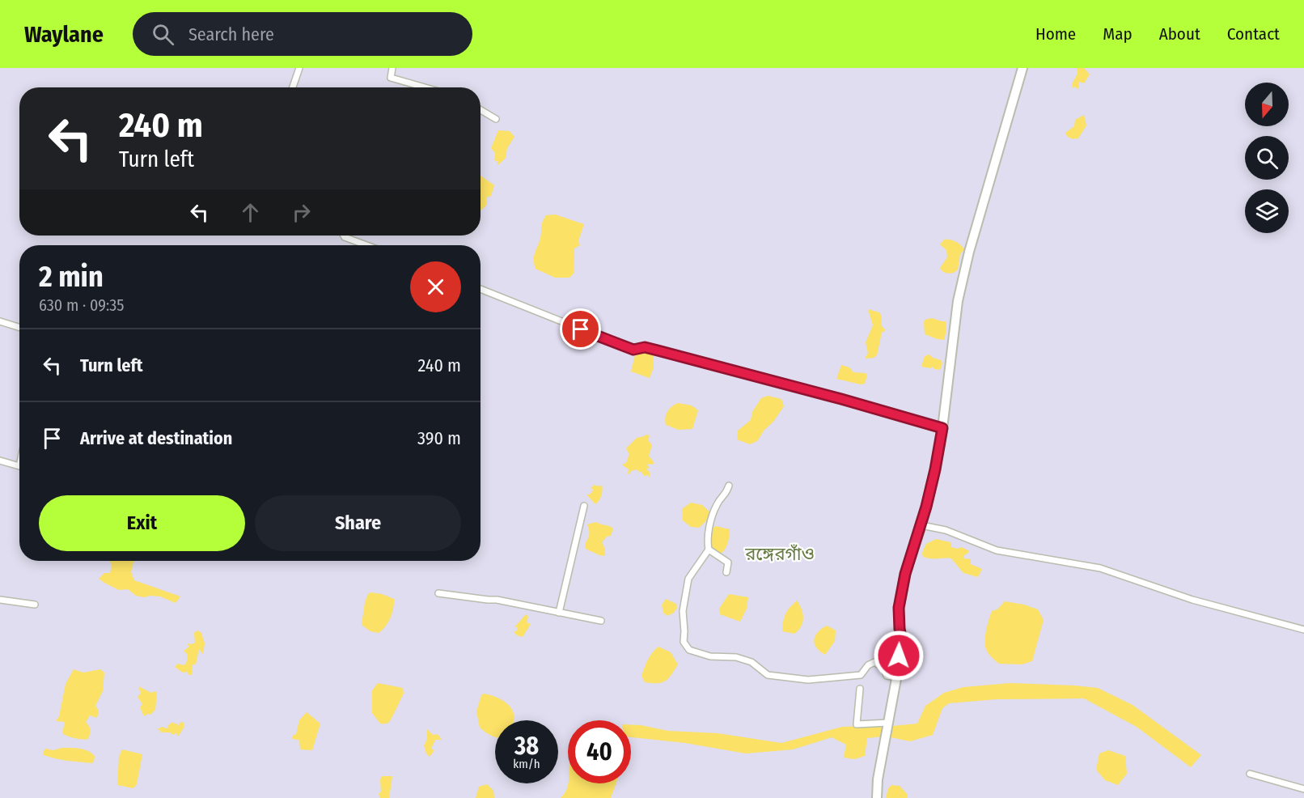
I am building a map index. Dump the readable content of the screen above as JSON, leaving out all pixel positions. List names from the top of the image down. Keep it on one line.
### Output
{"districts":["রঙ্গেরগাঁও"],"north":"bottom","page":{"header":"Waylane","search":"Search here","nav":["Home","Map","About","Contact"],"turn":["240 m","Turn left"],"heading":["2 min","630 m · 09:35"],"list":[{"name":"Turn left","value":"240 m"},{"name":"Arrive at destination","value":"390 m"}],"buttons":["Exit","Share"],"speed":"38 km/h","limit":"40"}}
